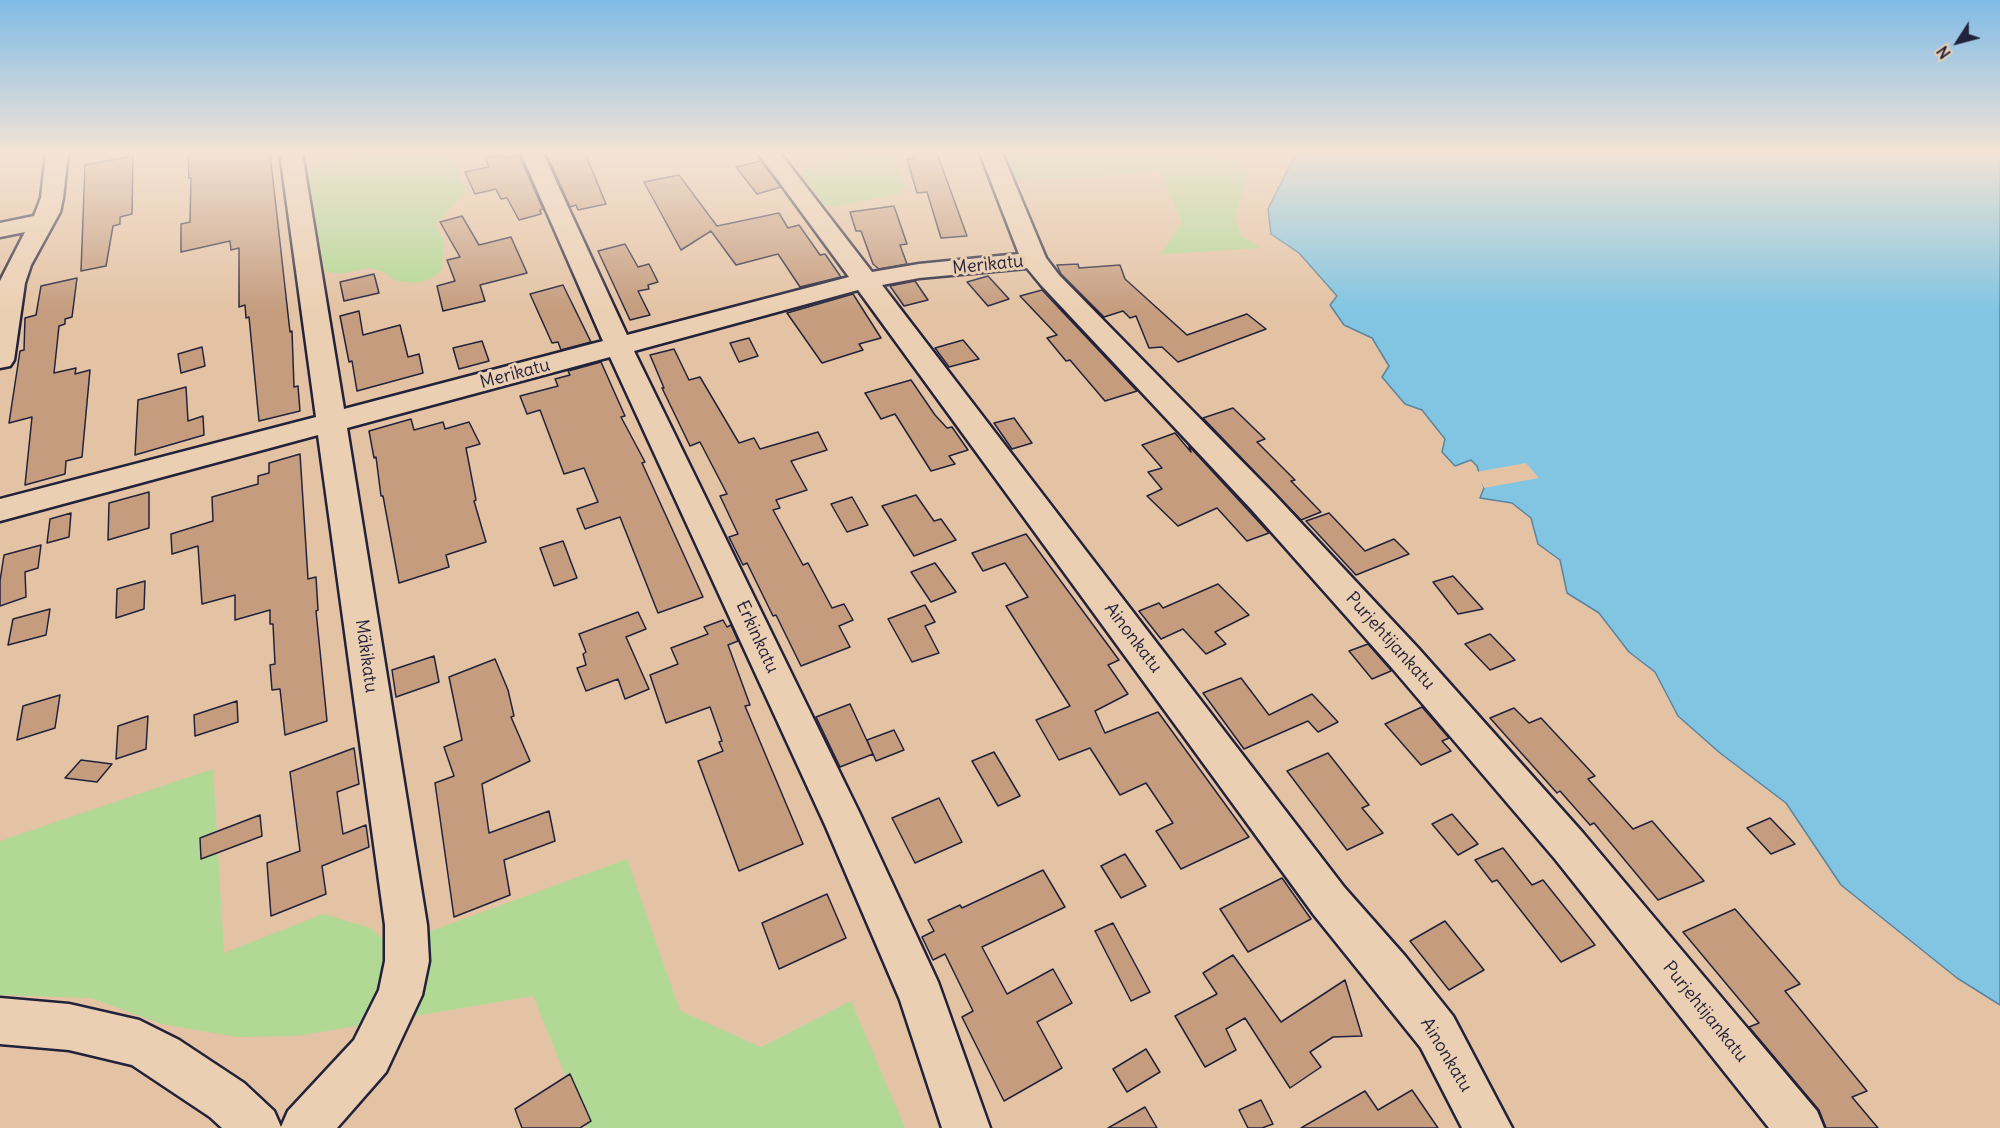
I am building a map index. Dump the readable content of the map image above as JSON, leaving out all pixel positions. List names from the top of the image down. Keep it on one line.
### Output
{"streets":{"street":["Merikatu","Erkinkatu","Ainonkatu","Purjehtijankatu","Mäkikatu"]},"crossings":[["Merikatu","Erkinkatu"],["Merikatu","Ainonkatu"],["Merikatu","Purjehtijankatu"],["Merikatu","Mäkikatu"]],"north":"bottom left"}
